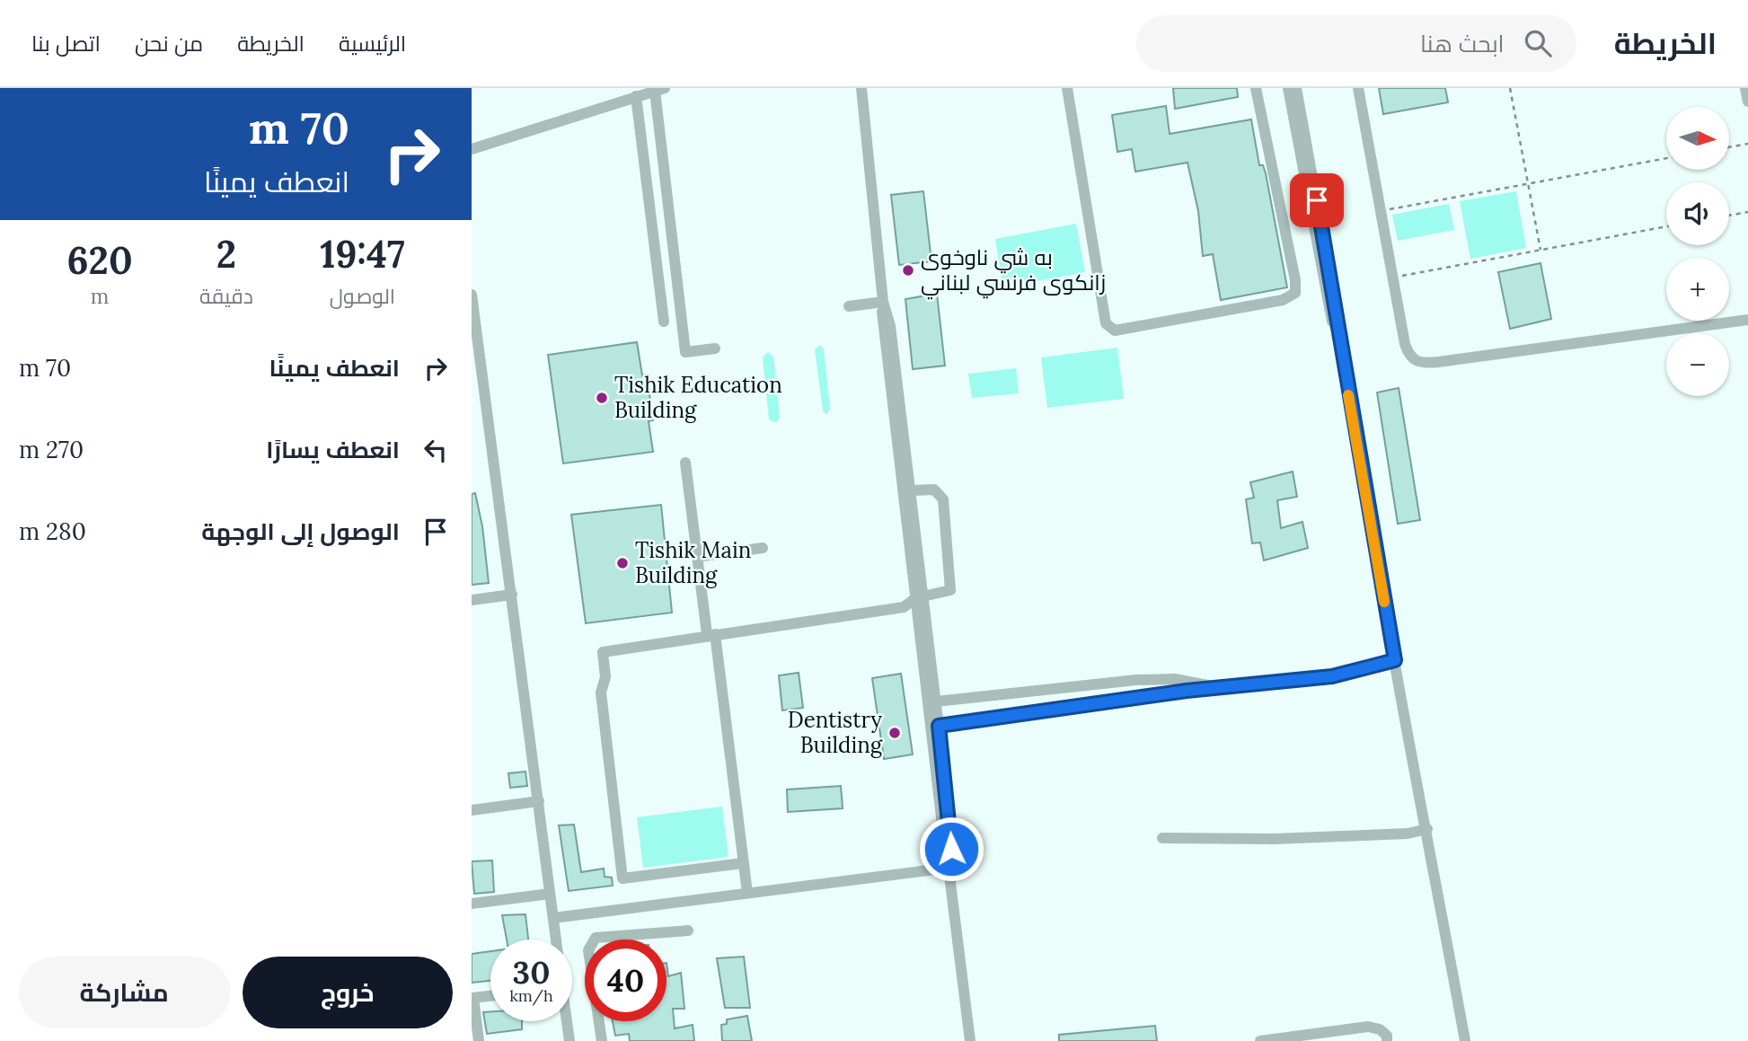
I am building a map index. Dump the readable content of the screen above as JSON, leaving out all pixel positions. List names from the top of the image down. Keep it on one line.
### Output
{"places":["به شي ناوخوى زانكوى فرنسي لبناني","Tishik Education Building","Tishik Main Building","Dentistry Building"],"north":"right","page":{"header":"الخريطة","search":"ابحث هنا","nav":["الرئيسية","الخريطة","من نحن","اتصل بنا"],"turn":["70 m","انعطف يمينًا"],"map_buttons":["+","−"],"eta":["19:47","الوصول","2","دقيقة","620","m"],"list":[{"name":"انعطف يمينًا","value":"70 m"},{"name":"انعطف يسارًا","value":"270 m"},{"name":"الوصول إلى الوجهة","value":"280 m"}],"speed":"30 km/h","limit":"40","buttons":["خروج","مشاركة"]}}
